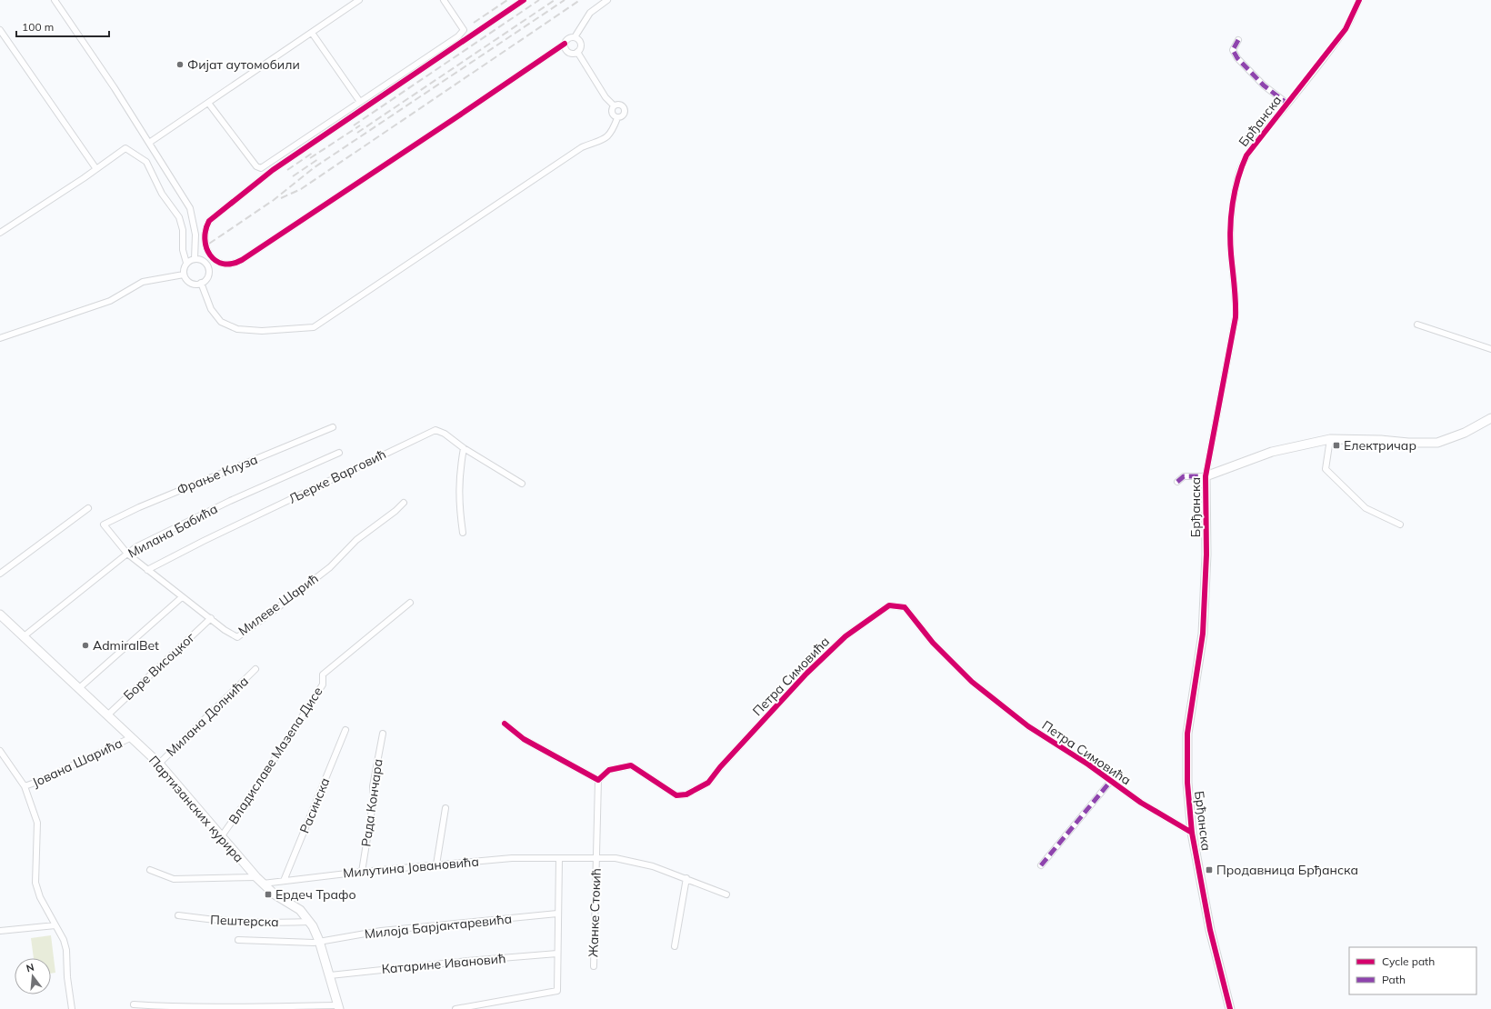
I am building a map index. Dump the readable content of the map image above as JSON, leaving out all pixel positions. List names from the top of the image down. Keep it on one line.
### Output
{"streets":{"street":["Брђанска","Фрање Клуза","Љерке Варговић","Милана Бабића","Милеве Шарић","Боре Висоцког","Петра Симовића","Милана Долнића","Владиславе Мазепа Дисе","Јована Шарића","Рада Кончара","Расинска","Партизанских курира","Милутина Јовановића","Жанке Стокић","Пештерска","Милоја Барјактаревића","Катарине Ивановић"]},"crossings":[["Брђанска","Петра Симовића"],["Фрање Клуза","Милеве Шарић"],["Љерке Варговић","Милеве Шарић"],["Милана Бабића","Милеве Шарић"],["Милана Бабића","Партизанских курира"],["Милеве Шарић","Боре Висоцког"],["Боре Висоцког","Партизанских курира"],["Петра Симовића","Жанке Стокић"],["Милана Долнића","Партизанских курира"],["Владиславе Мазепа Дисе","Партизанских курира"],["Јована Шарића","Партизанских курира"],["Рада Кончара","Милутина Јовановића"],["Расинска","Милутина Јовановића"],["Партизанских курира","Милутина Јовановића"],["Партизанских курира","Пештерска"],["Партизанских курира","Милоја Барјактаревића"],["Партизанских курира","Катарине Ивановић"],["Милутина Јовановића","Жанке Стокић"]],"places":{"other":["Фијат аутомобили","AdmiralBet"],"transit":["Електричар","Продавница Брђанска","Ердеч Трафо"]},"legend":["Cycle path","Path"],"scale_bar":"100 m","north":"top"}
